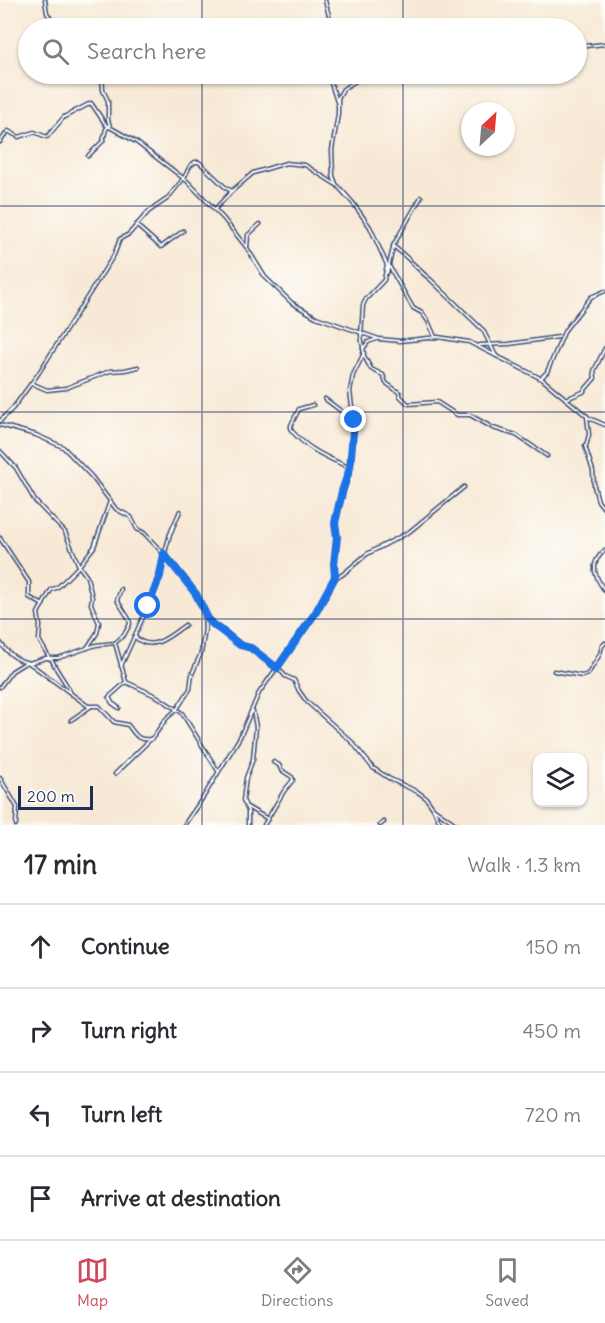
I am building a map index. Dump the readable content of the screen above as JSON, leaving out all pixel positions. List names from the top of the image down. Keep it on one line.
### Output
{"scale_bar":"200 m","north":"top right","page":{"search":"Search here","scale":"200 m","heading":["17 min","Walk · 1.3 km"],"list":[["Continue","150 m"],["Turn right","450 m"],["Turn left","720 m"],"Arrive at destination"],"nav":["Map","Directions","Saved"]}}
